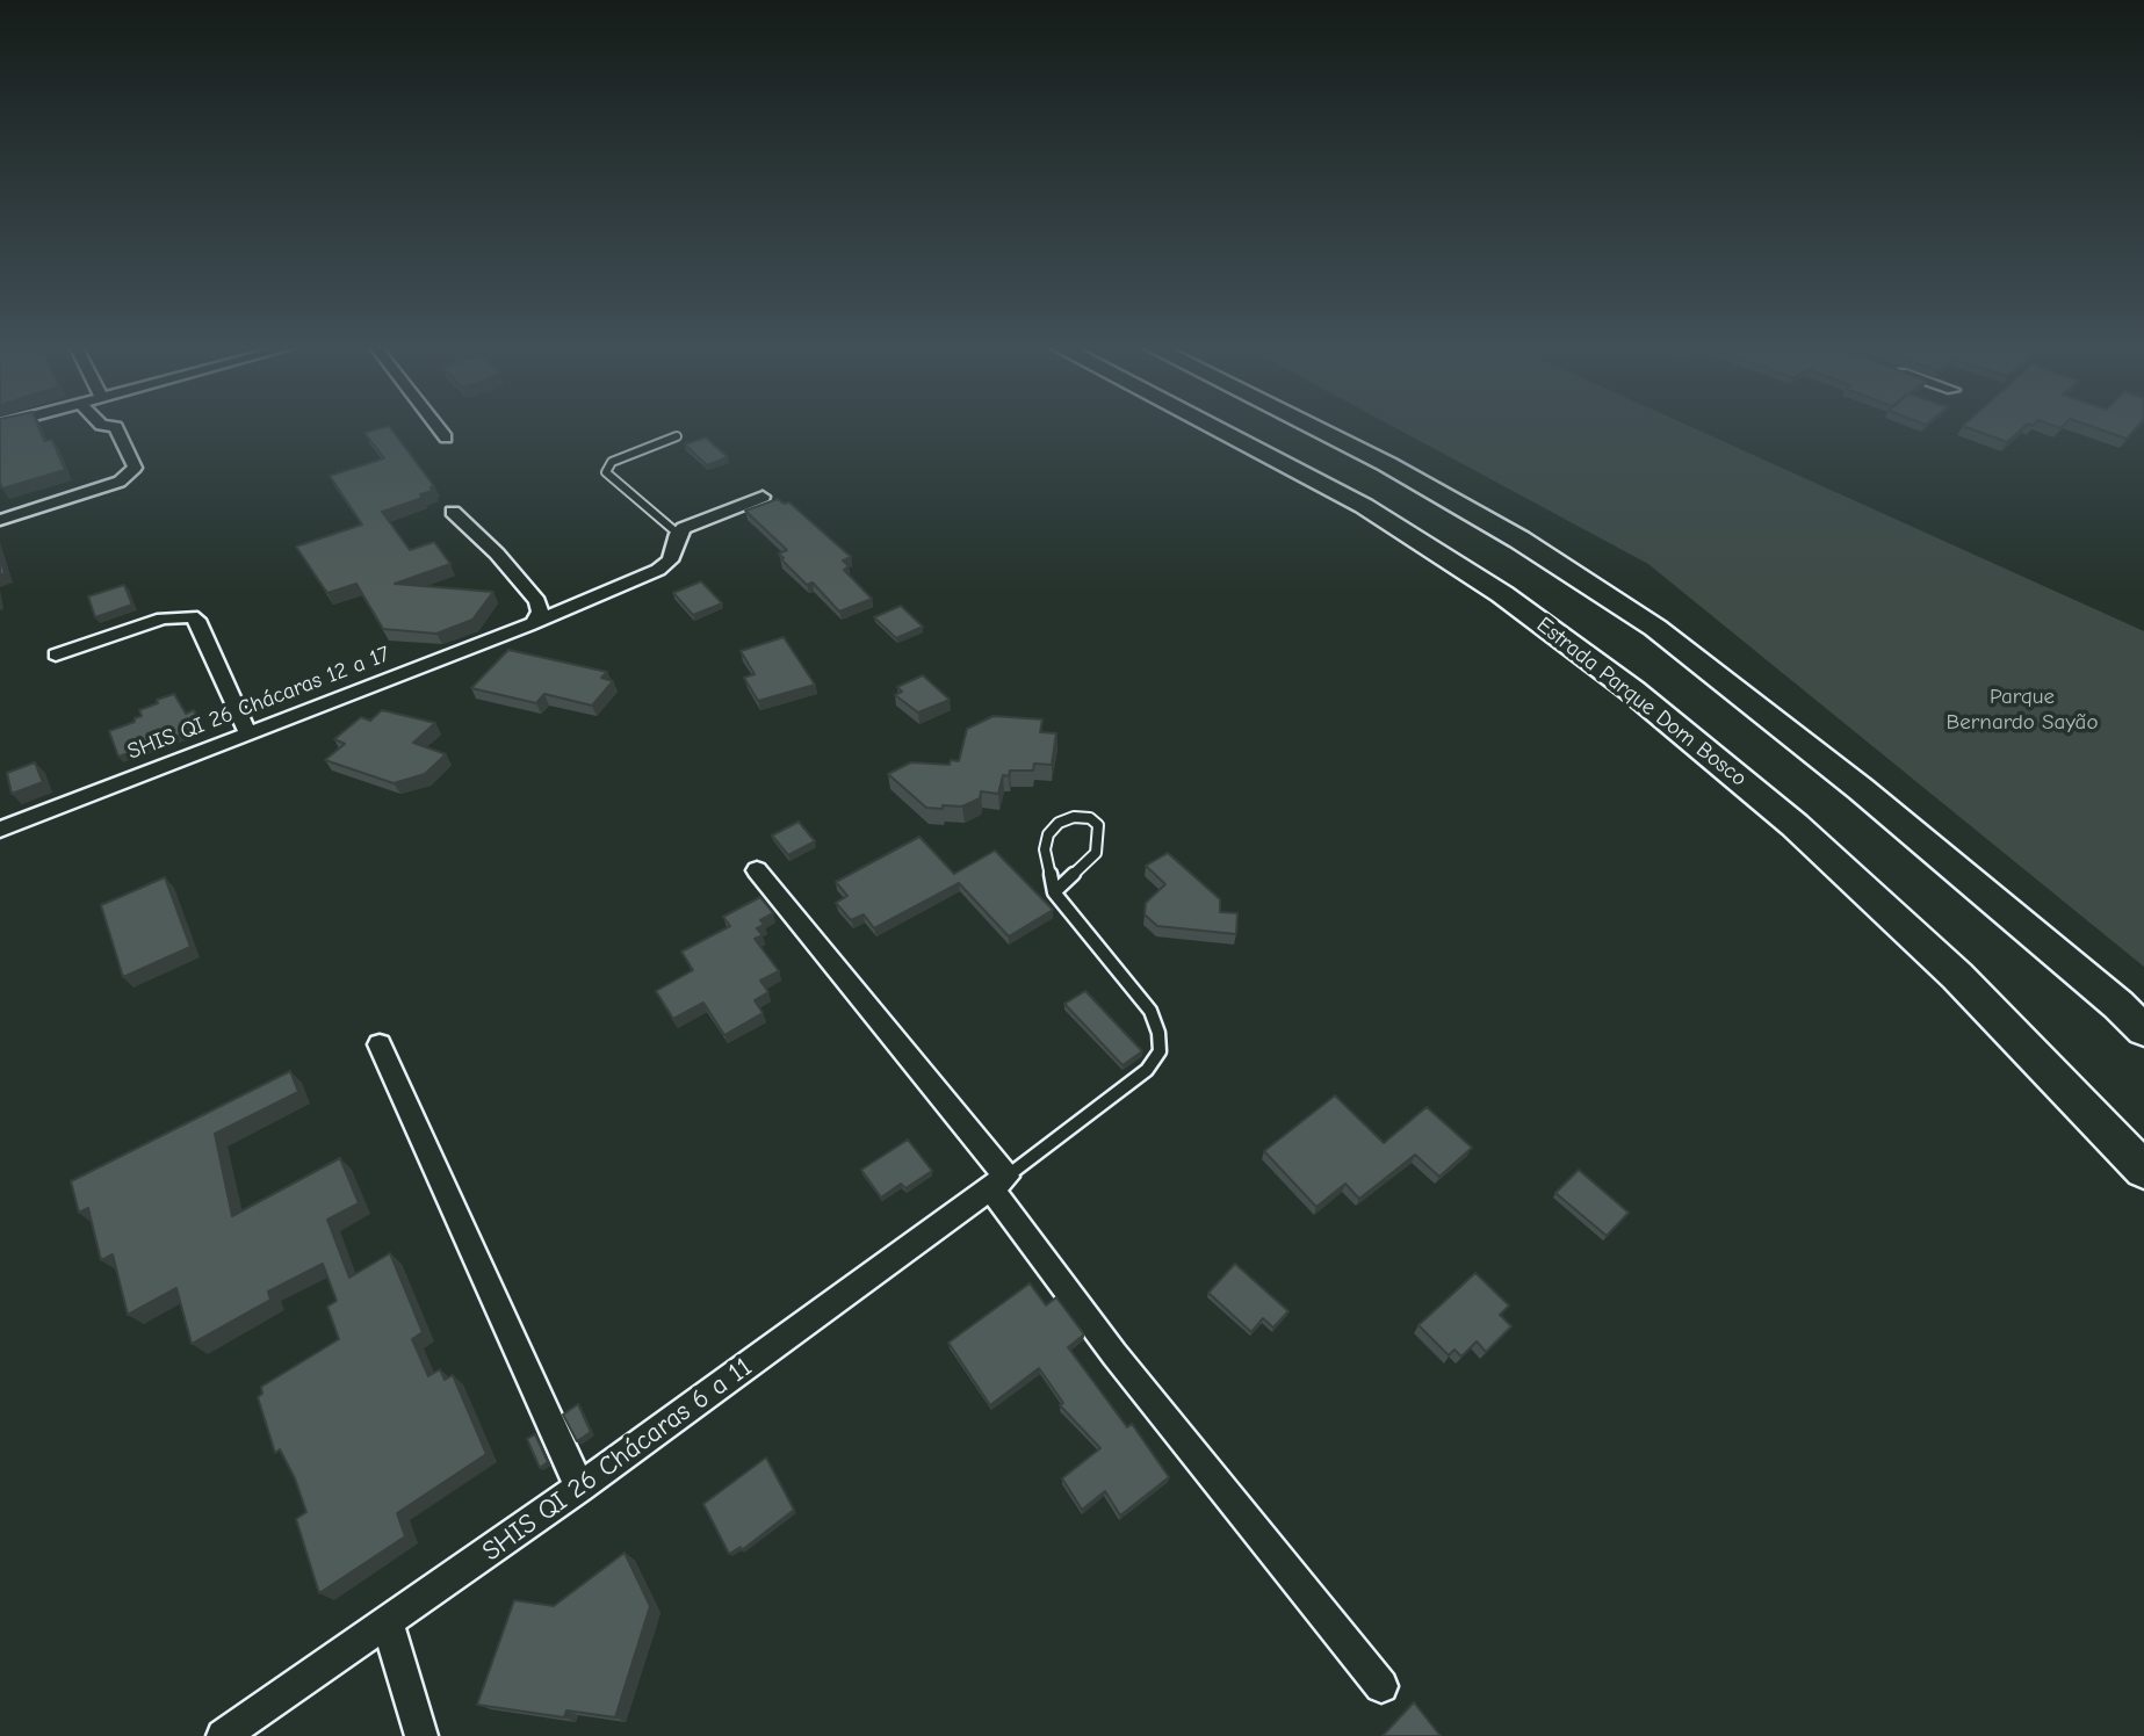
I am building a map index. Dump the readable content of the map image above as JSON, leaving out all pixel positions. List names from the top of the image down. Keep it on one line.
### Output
{"streets":{"main road":["Estrada Parque Dom Bosco"],"street":["SHIS QI 26 Chácaras 12 a 17","SHIS QI 26 Chácaras 6 a 11"]},"parks":["Parque Bernardo Sayão"]}
